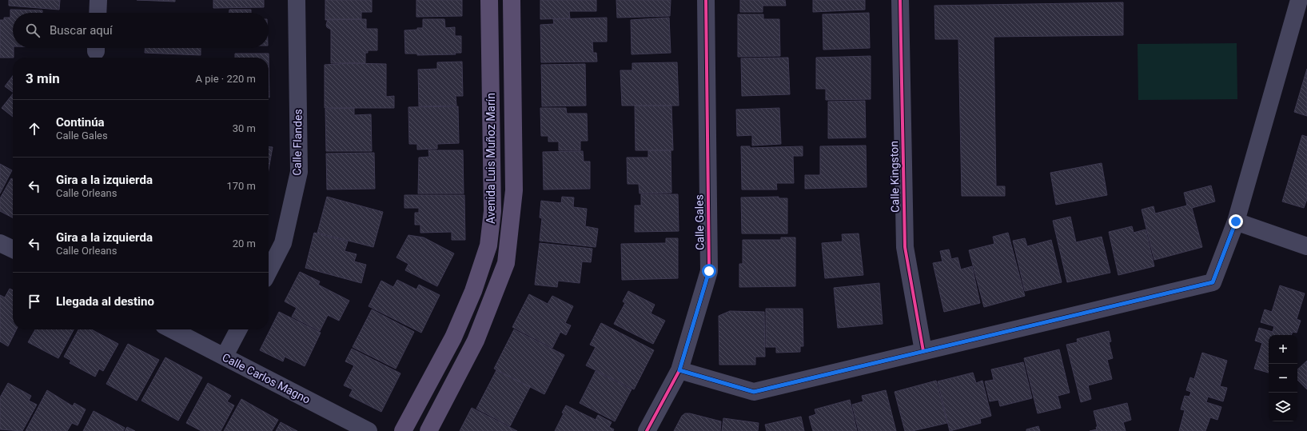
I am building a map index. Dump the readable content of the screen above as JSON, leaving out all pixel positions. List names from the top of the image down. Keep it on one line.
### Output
{"streets":{"main road":["Avenida Luis Muñoz Marín"],"street":["Calle Flandes","Calle Kingston","Calle Gales","Calle Carlos Magno"]},"page":{"search":"Buscar aquí","heading":["3 min","A pie · 220 m"],"list":[["Continúa","Calle Gales","30 m"],["Gira a la izquierda","Calle Orleans","170 m"],["Gira a la izquierda","Calle Orleans","20 m"],"Llegada al destino"],"map_buttons":["+","−"]}}
